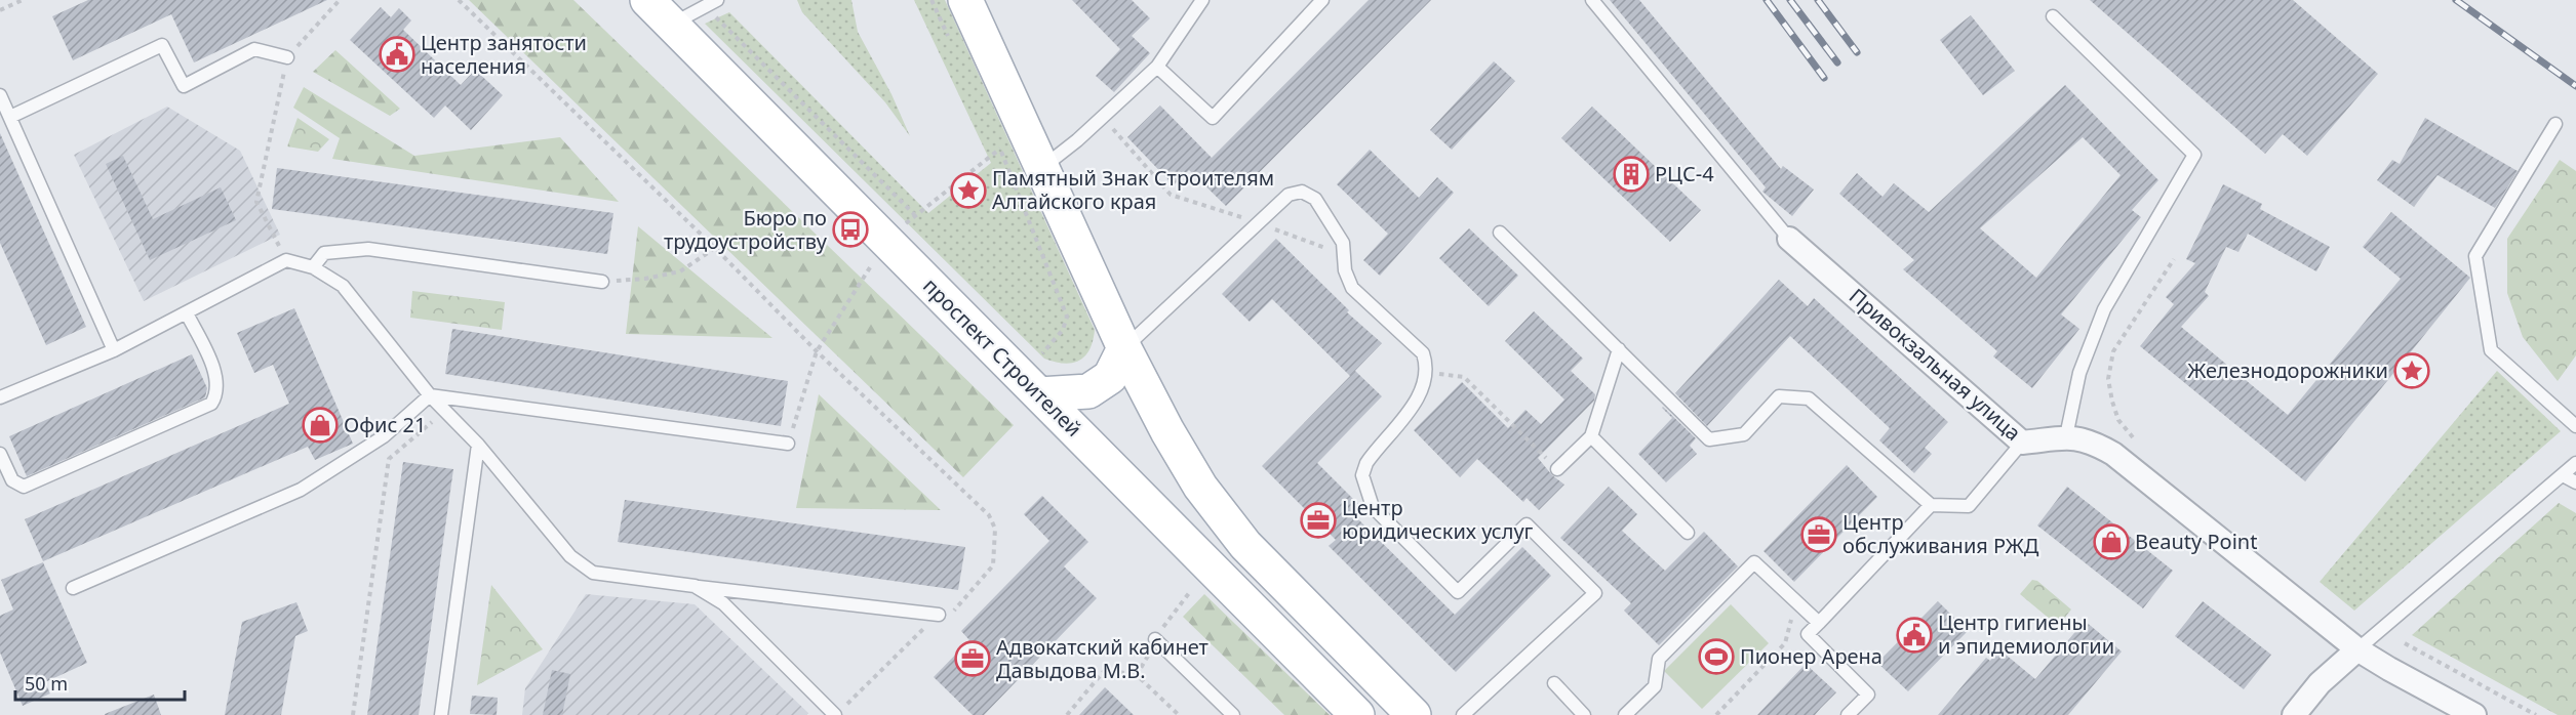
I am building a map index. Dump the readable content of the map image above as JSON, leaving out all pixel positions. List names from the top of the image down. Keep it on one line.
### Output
{"streets":{"main road":["проспект Строителей"],"street":["Привокзальная улица"]},"places":{"public building":["Центр занятости населения","Центр гигиены и эпидемиологии"],"building":["РЦС-4"],"place":["Памятный Знак Строителям Алтайского края","Железнодорожники"],"bus stop":["Бюро по трудоустройству"],"shop":["Офис 21","Beauty Point"],"office":["Центр юридических услуг","Центр обслуживания РЖД","Адвокатский кабинет Давыдова М.В."],"sports":["Пионер Арена"]},"scale_bar":"50 m"}
